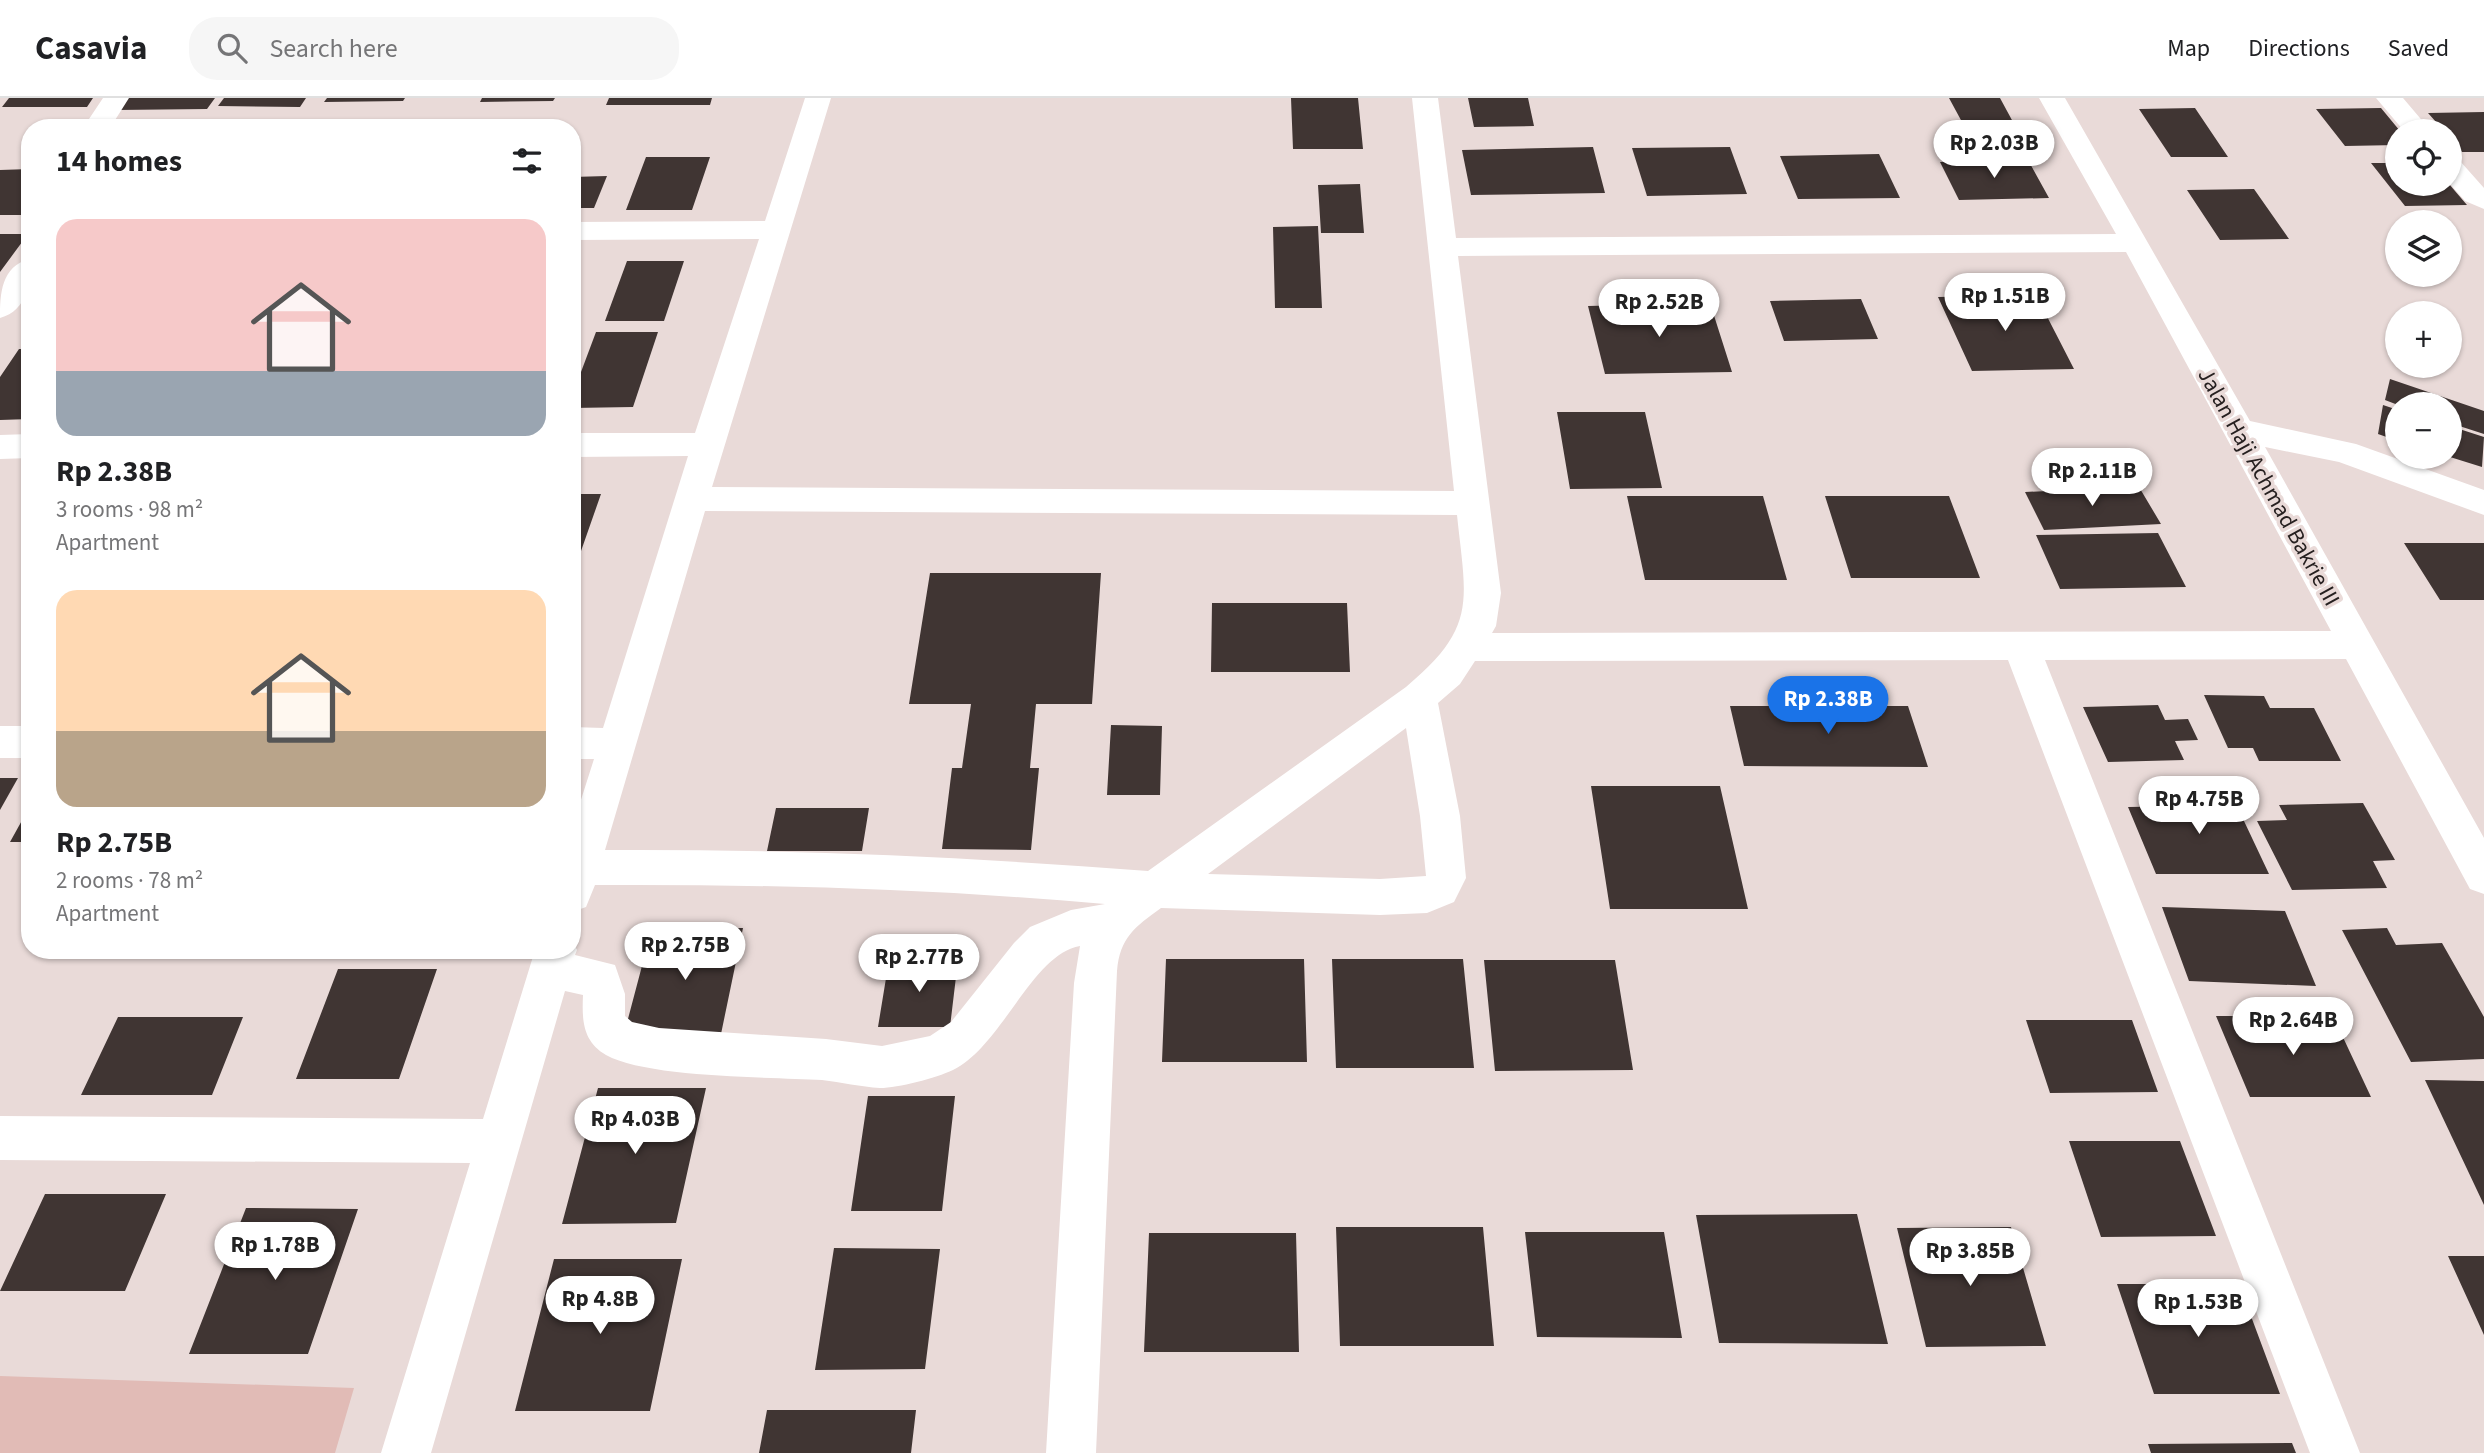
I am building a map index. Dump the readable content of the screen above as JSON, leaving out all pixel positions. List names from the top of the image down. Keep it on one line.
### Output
{"streets":{"street":["Jalan Haji Achmad Bakrie III"]},"page":{"header":"Casavia","search":"Search here","nav":["Map","Directions","Saved"],"map_buttons":["+","−"],"heading":"14 homes","price":["Rp 2.03B","Rp 1.51B","Rp 2.52B","Rp 2.11B","Rp 2.38B","Rp 4.75B","Rp 2.75B","Rp 2.77B","Rp 2.64B","Rp 4.03B","Rp 1.78B","Rp 3.85B","Rp 4.8B","Rp 1.53B"],"list":[{"name":"Rp 2.38B","note":"3 rooms · 98 m² · Apartment"},{"name":"Rp 2.75B","note":"2 rooms · 78 m² · Apartment"}]}}
